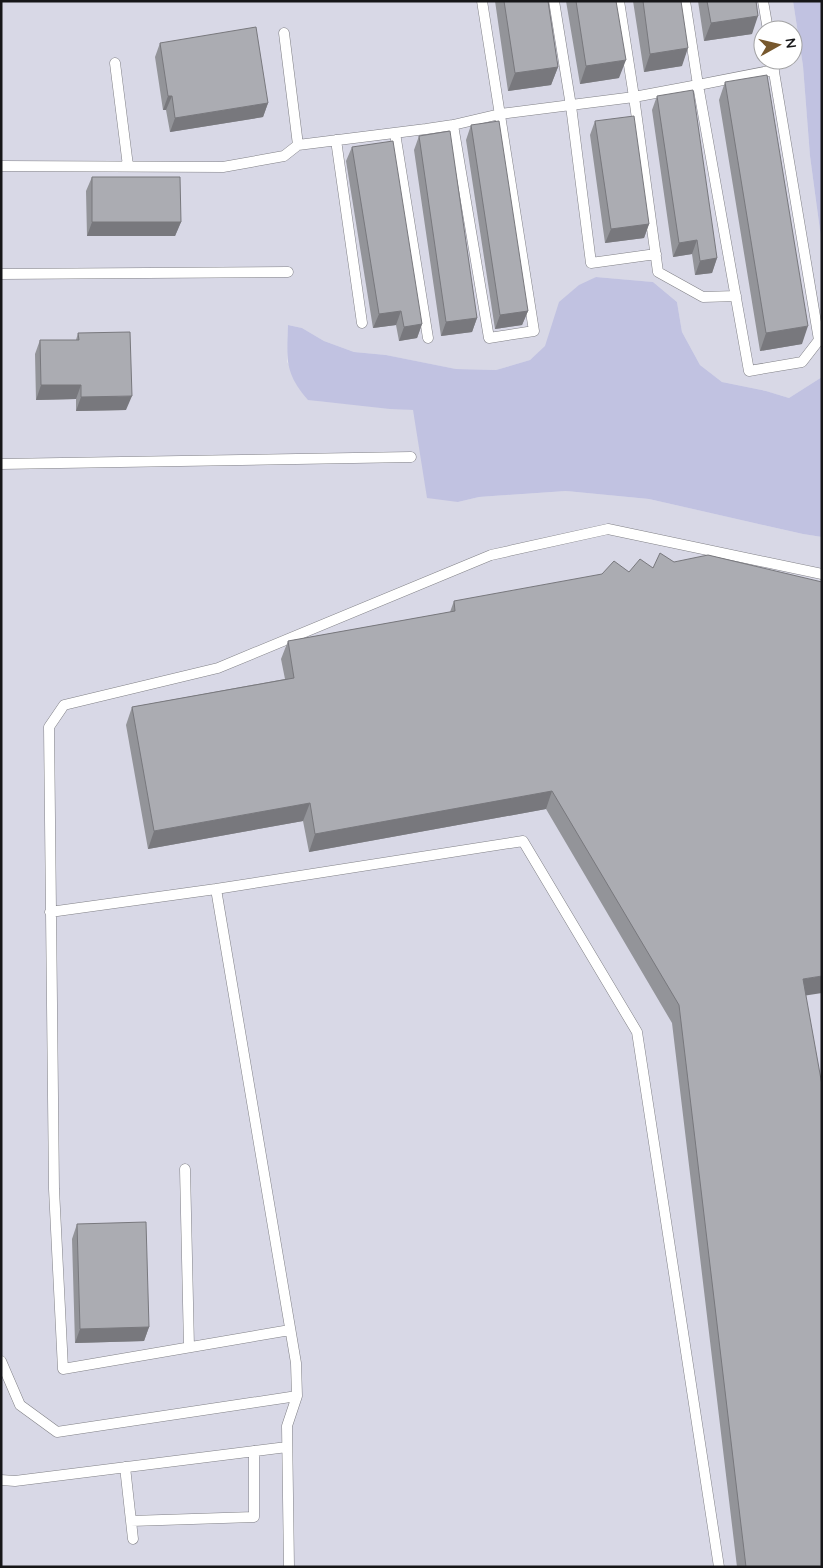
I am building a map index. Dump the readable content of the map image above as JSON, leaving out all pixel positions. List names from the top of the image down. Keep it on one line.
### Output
{"north":"right"}
